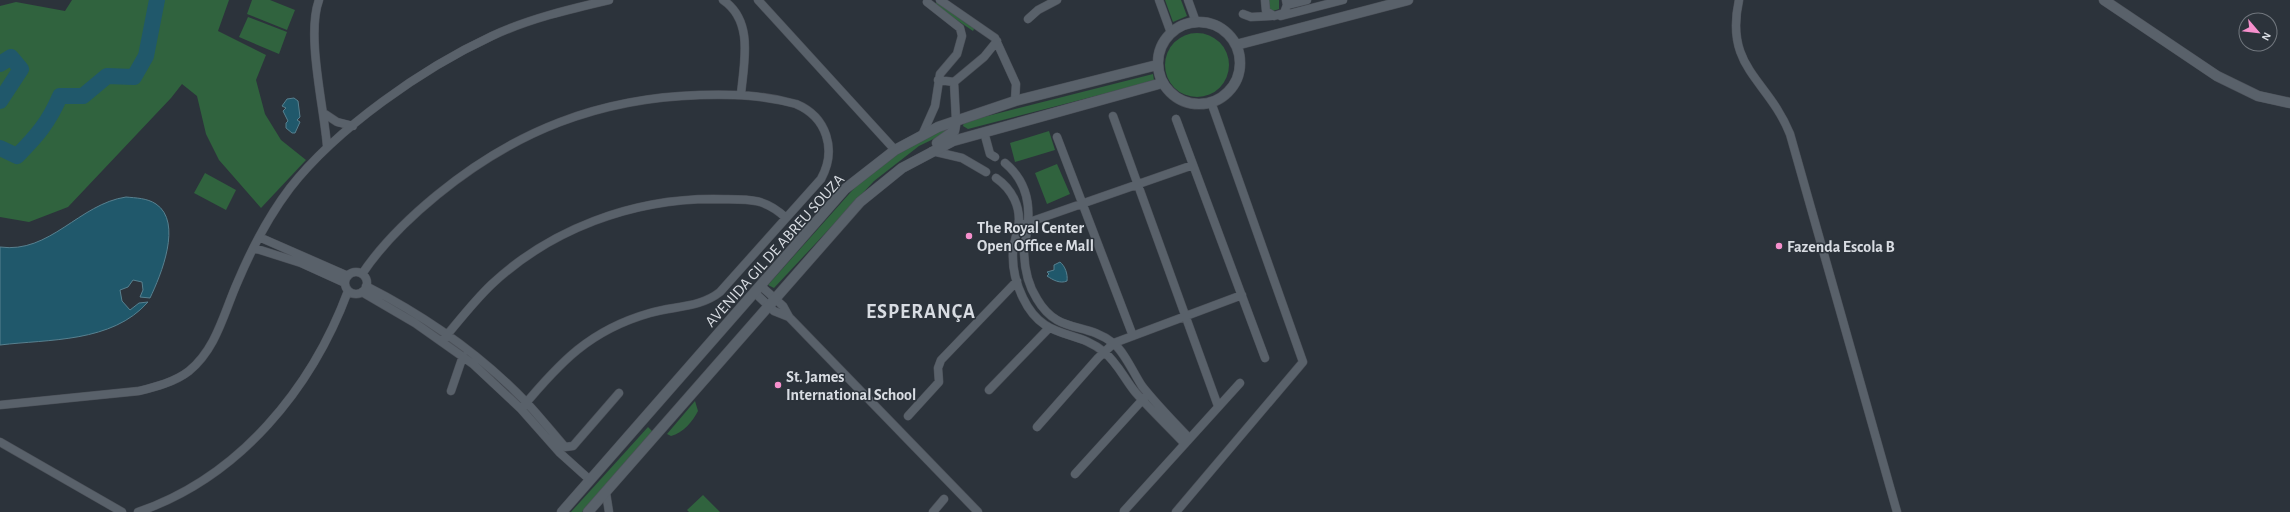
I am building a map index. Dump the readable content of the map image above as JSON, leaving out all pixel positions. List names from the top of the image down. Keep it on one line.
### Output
{"streets":{"street":["AVENIDA GIL DE ABREU SOUZA"]},"districts":["ESPERANÇA"],"places":["The Royal Center Open Office e Mall","Fazenda Escola B","St. James International School"],"north":"bottom right"}
